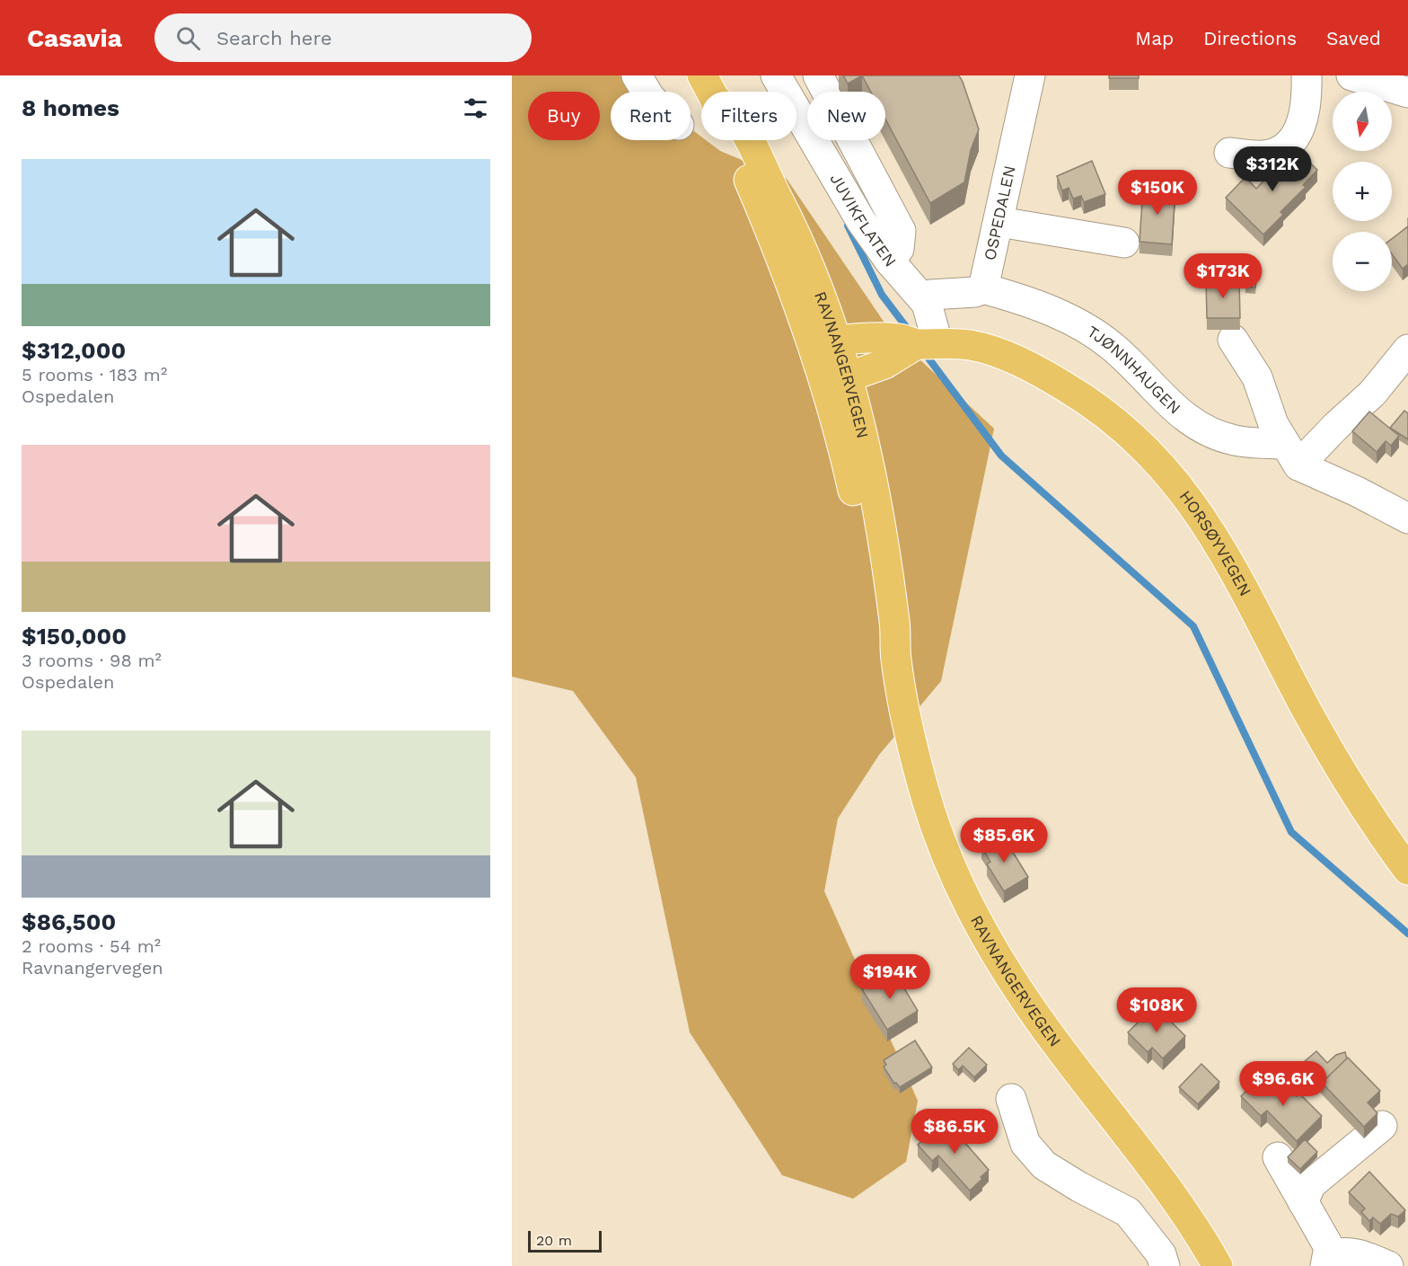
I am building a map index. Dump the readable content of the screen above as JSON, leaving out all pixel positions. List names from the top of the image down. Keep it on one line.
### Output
{"streets":{"main road":["RAVNANGERVEGEN","HORSØYVEGEN"],"street":["OSPEDALEN","JUVIKFLATEN","TJØNNHAUGEN"]},"crossings":[["OSPEDALEN","TJØNNHAUGEN"],["JUVIKFLATEN","HORSØYVEGEN"],["RAVNANGERVEGEN","HORSØYVEGEN"]],"scale_bar":"20 m","north":"bottom","page":{"header":"Casavia","search":"Search here","nav":["Map","Directions","Saved"],"heading":"8 homes","map_buttons":["+","−"],"chip":["Buy","Rent","Filters","New"],"list":[{"name":"$312,000","note":"5 rooms · 183 m² · Ospedalen"},{"name":"$150,000","note":"3 rooms · 98 m² · Ospedalen"},{"name":"$86,500","note":"2 rooms · 54 m² · Ravnangervegen"}],"price":["$312K","$150K","$173K","$85.6K","$194K","$108K","$96.6K","$86.5K"],"scale":"20 m"}}
